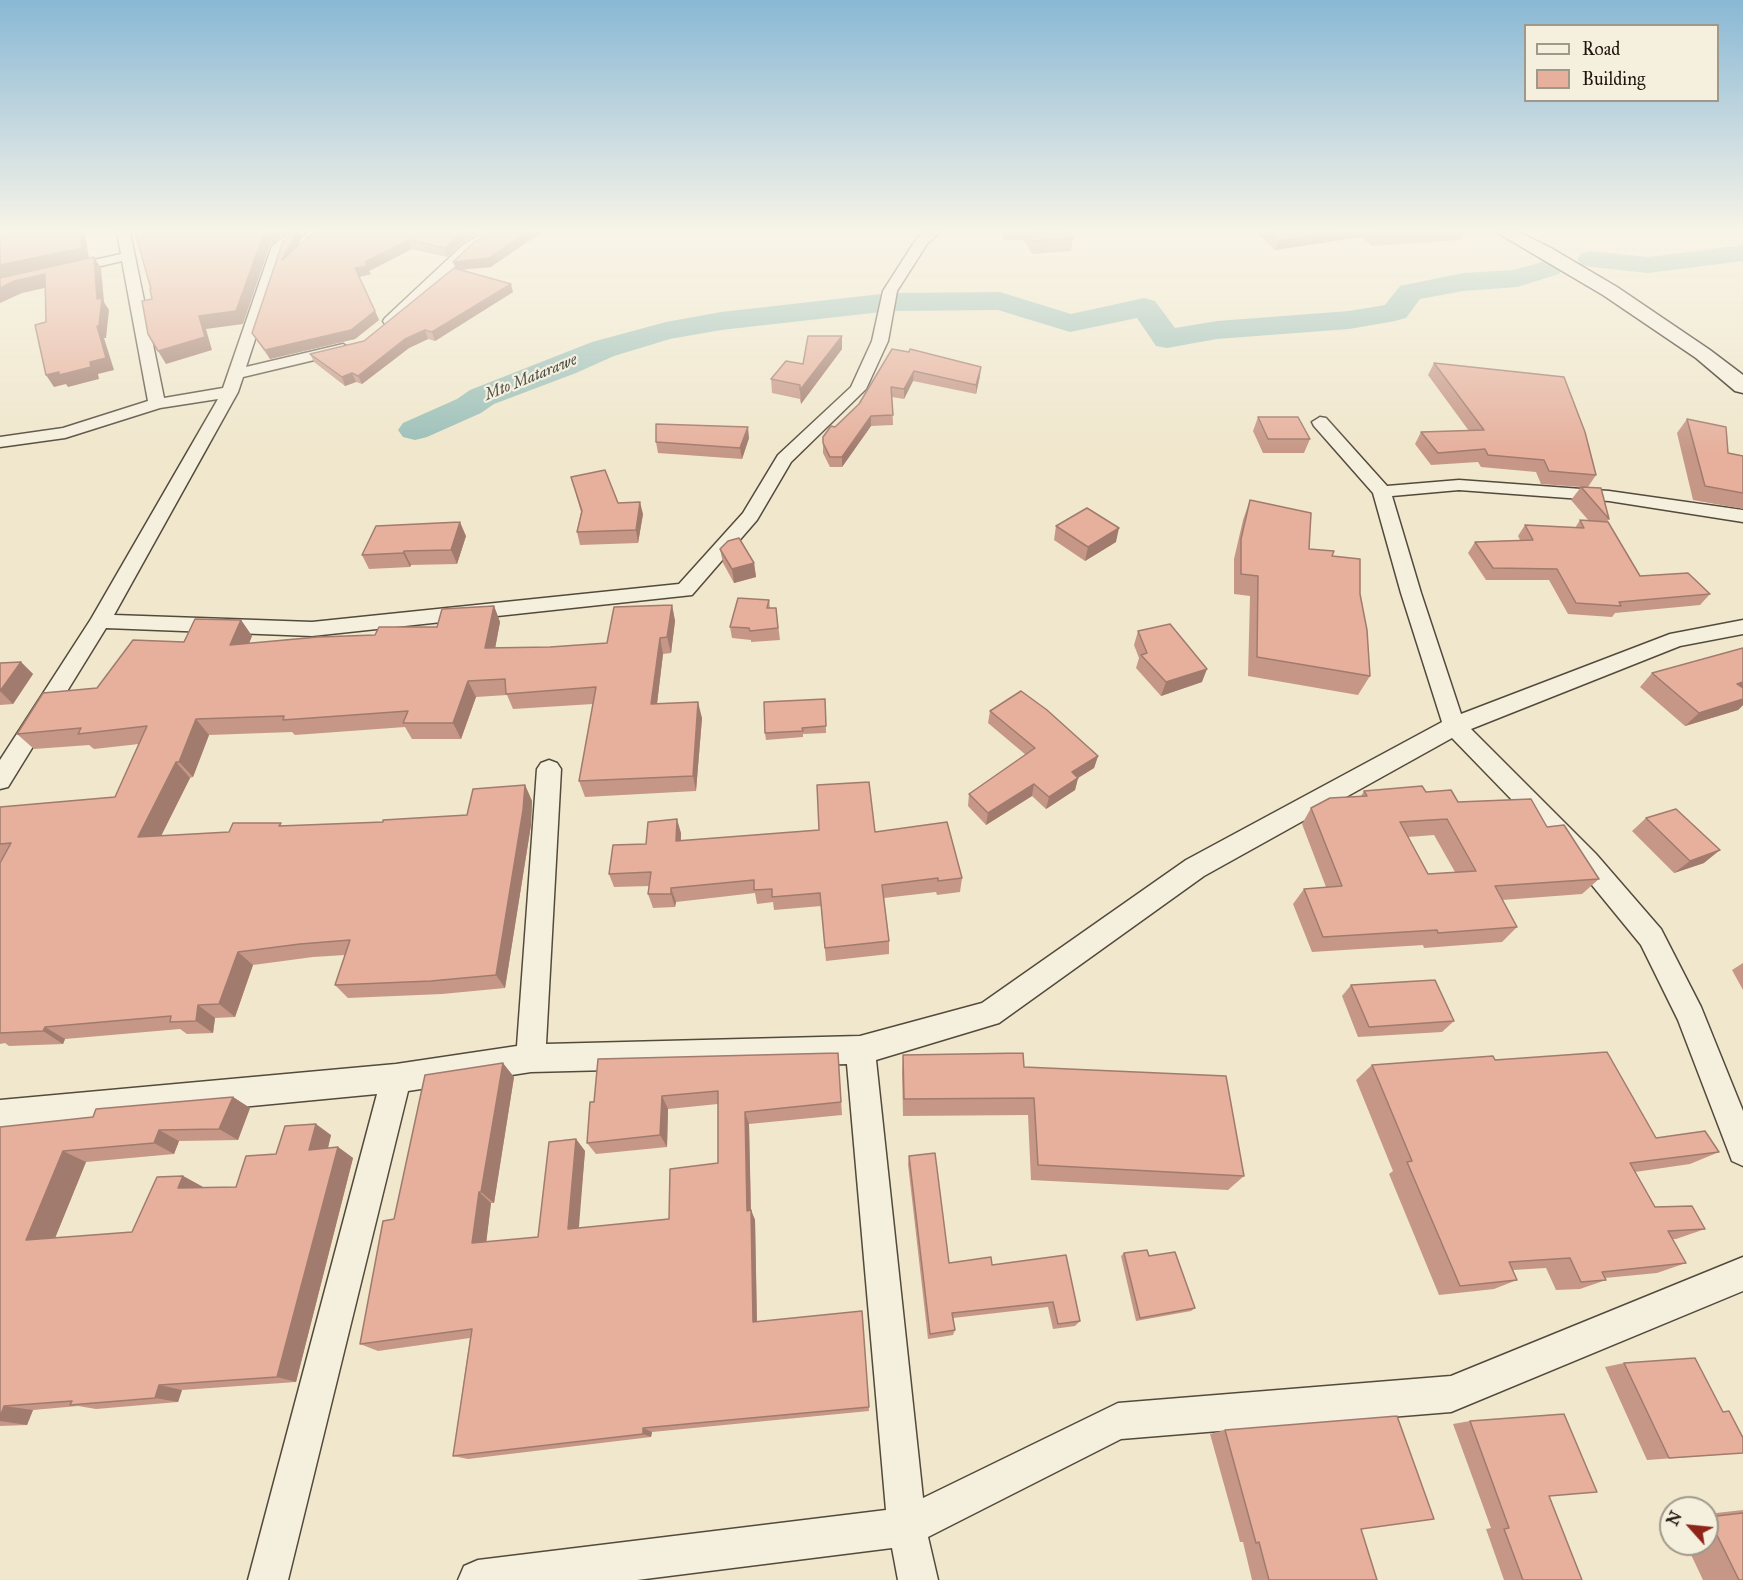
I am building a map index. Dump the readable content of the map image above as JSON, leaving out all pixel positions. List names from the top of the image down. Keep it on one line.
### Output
{"water":["Mto Matarawe"],"legend":["Road","Building"],"north":"top left"}
